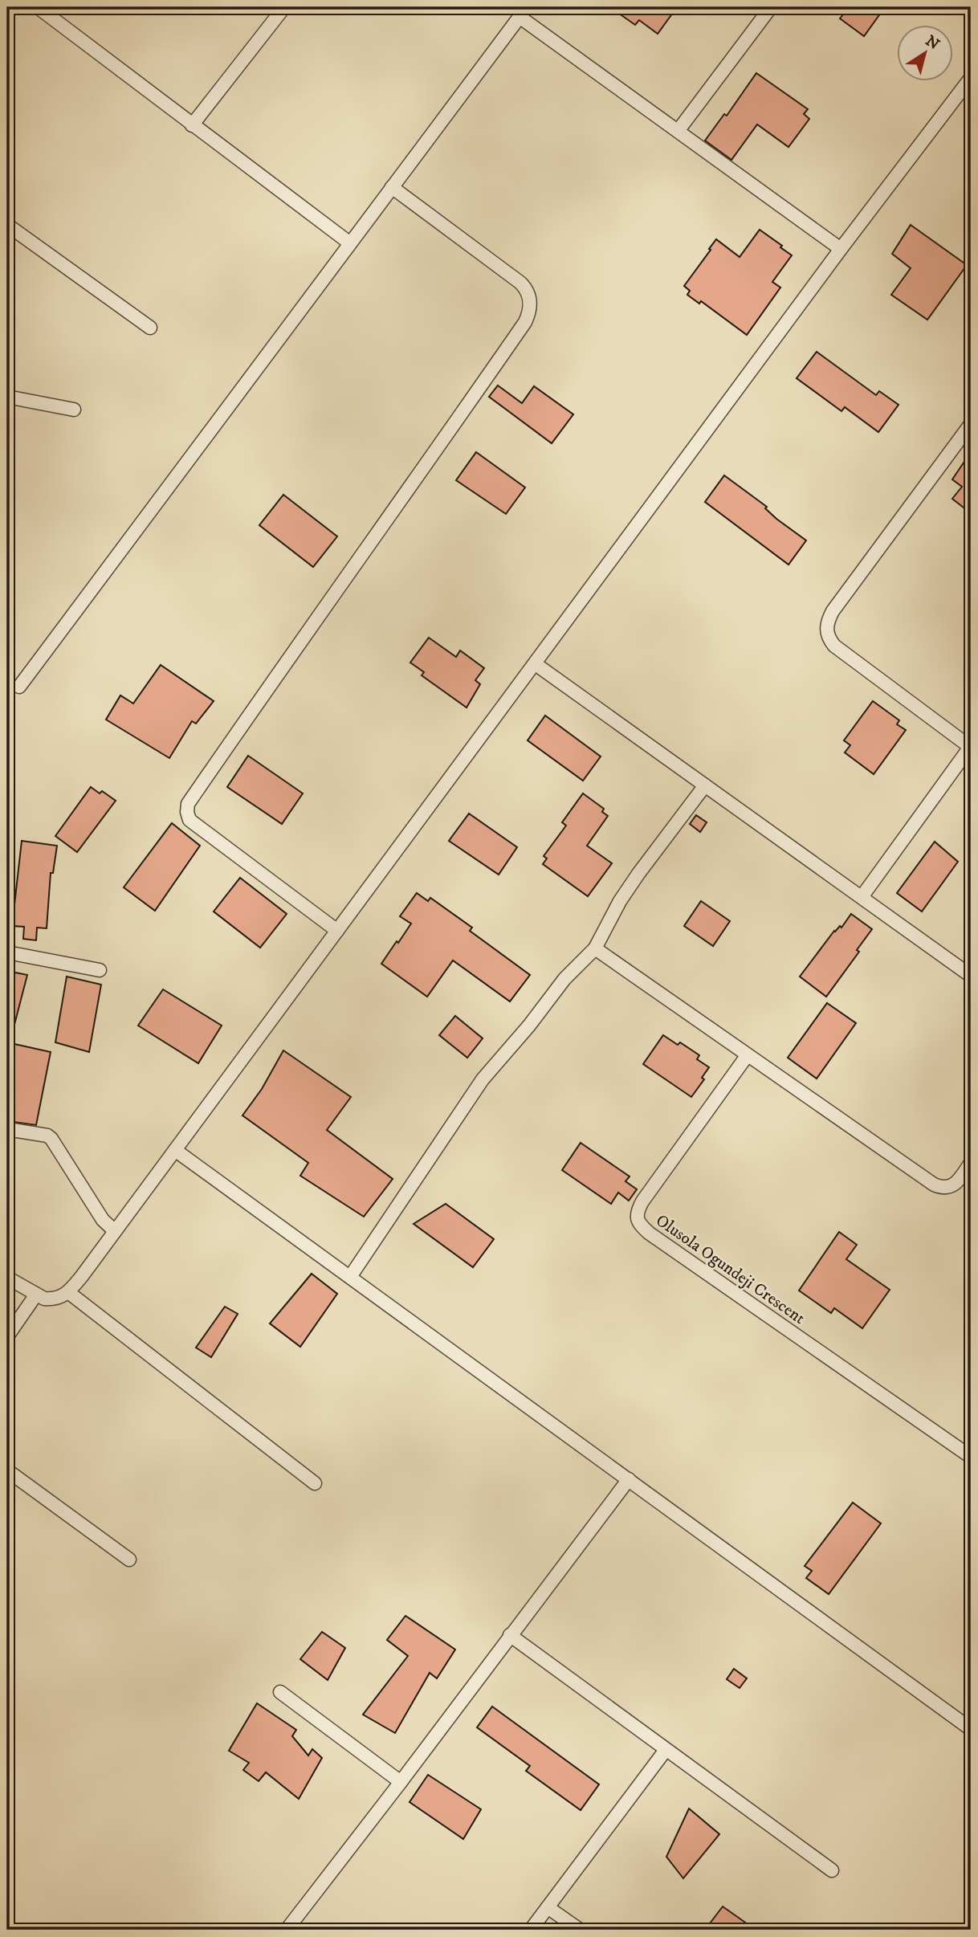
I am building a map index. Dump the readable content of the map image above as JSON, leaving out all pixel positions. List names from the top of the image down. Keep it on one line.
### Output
{"streets":{"street":["Olusola Ogundeji Crescent"]},"north":"top right"}
